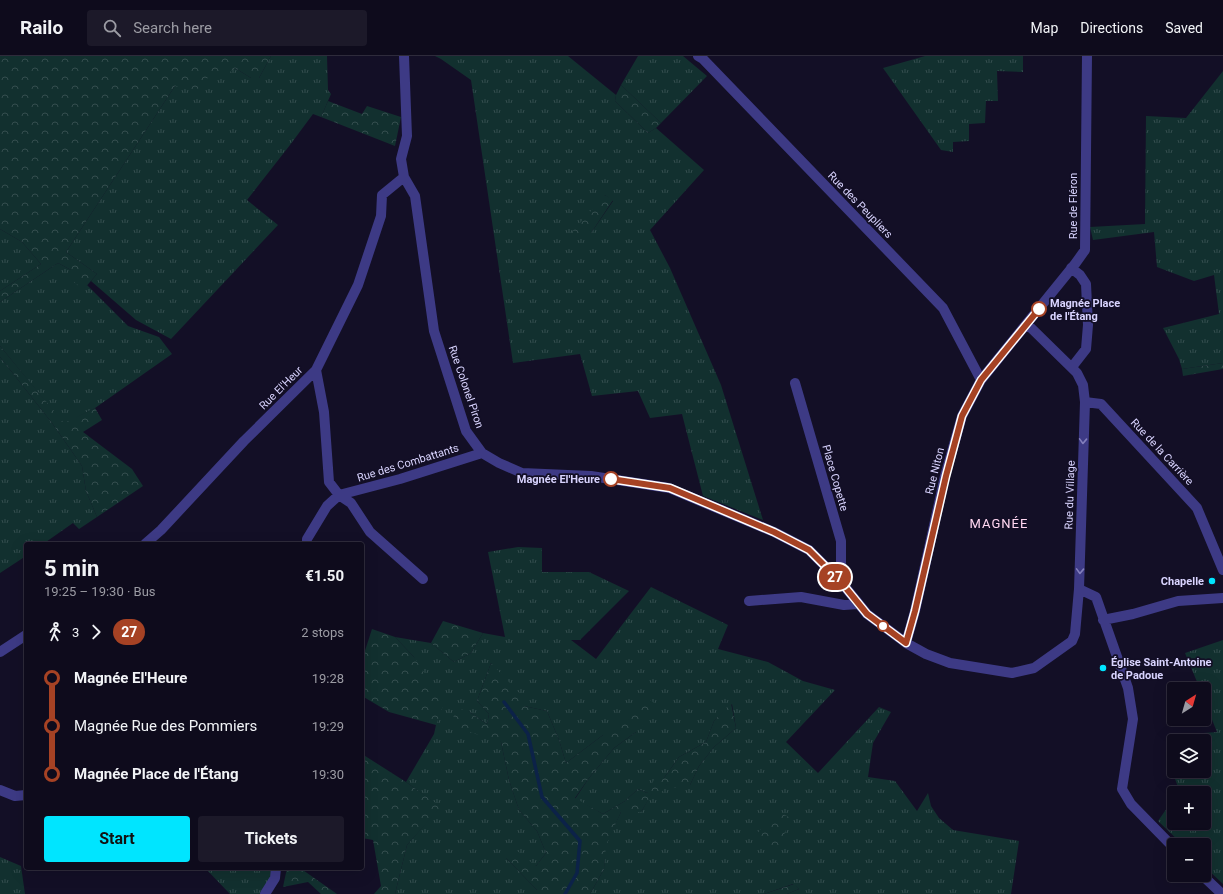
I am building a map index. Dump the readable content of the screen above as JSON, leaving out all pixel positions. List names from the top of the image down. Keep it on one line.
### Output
{"streets":{"street":["Rue des Peupliers","Rue de Fléron","Rue Colonel Piron","Rue El'Heur","Rue de la Carrière","Rue des Combattants","Rue Niton","Place Copette","Rue du Village"]},"crossings":[["Rue des Peupliers","Rue Niton"],["Rue de Fléron","Rue Niton"],["Rue Colonel Piron","Rue El'Heur"],["Rue Colonel Piron","Rue des Combattants"],["Rue Colonel Piron","Rue Niton"],["Rue Colonel Piron","Place Copette"],["Rue Colonel Piron","Rue du Village"],["Rue de la Carrière","Rue du Village"]],"one_way":["Rue du Village"],"districts":["MAGNÉE"],"places":["Magnée Place de l'Étang","Magnée El'Heure","Chapelle","Église Saint-Antoine de Padoue"],"lines":["bus line 27"],"north":"top right","page":{"header":"Railo","search":"Search here","nav":["Map","Directions","Saved"],"on_map":"27","heading":["5 min","19:25 – 19:30 · Bus","€1.50"],"legs":["3","27","2 stops"],"list":[{"name":"Magnée El'Heure","value":"19:28"},{"name":"Magnée Rue des Pommiers","value":"19:29"},{"name":"Magnée Place de l'Étang","value":"19:30"}],"map_buttons":["+","−"],"buttons":["Start","Tickets"]}}
